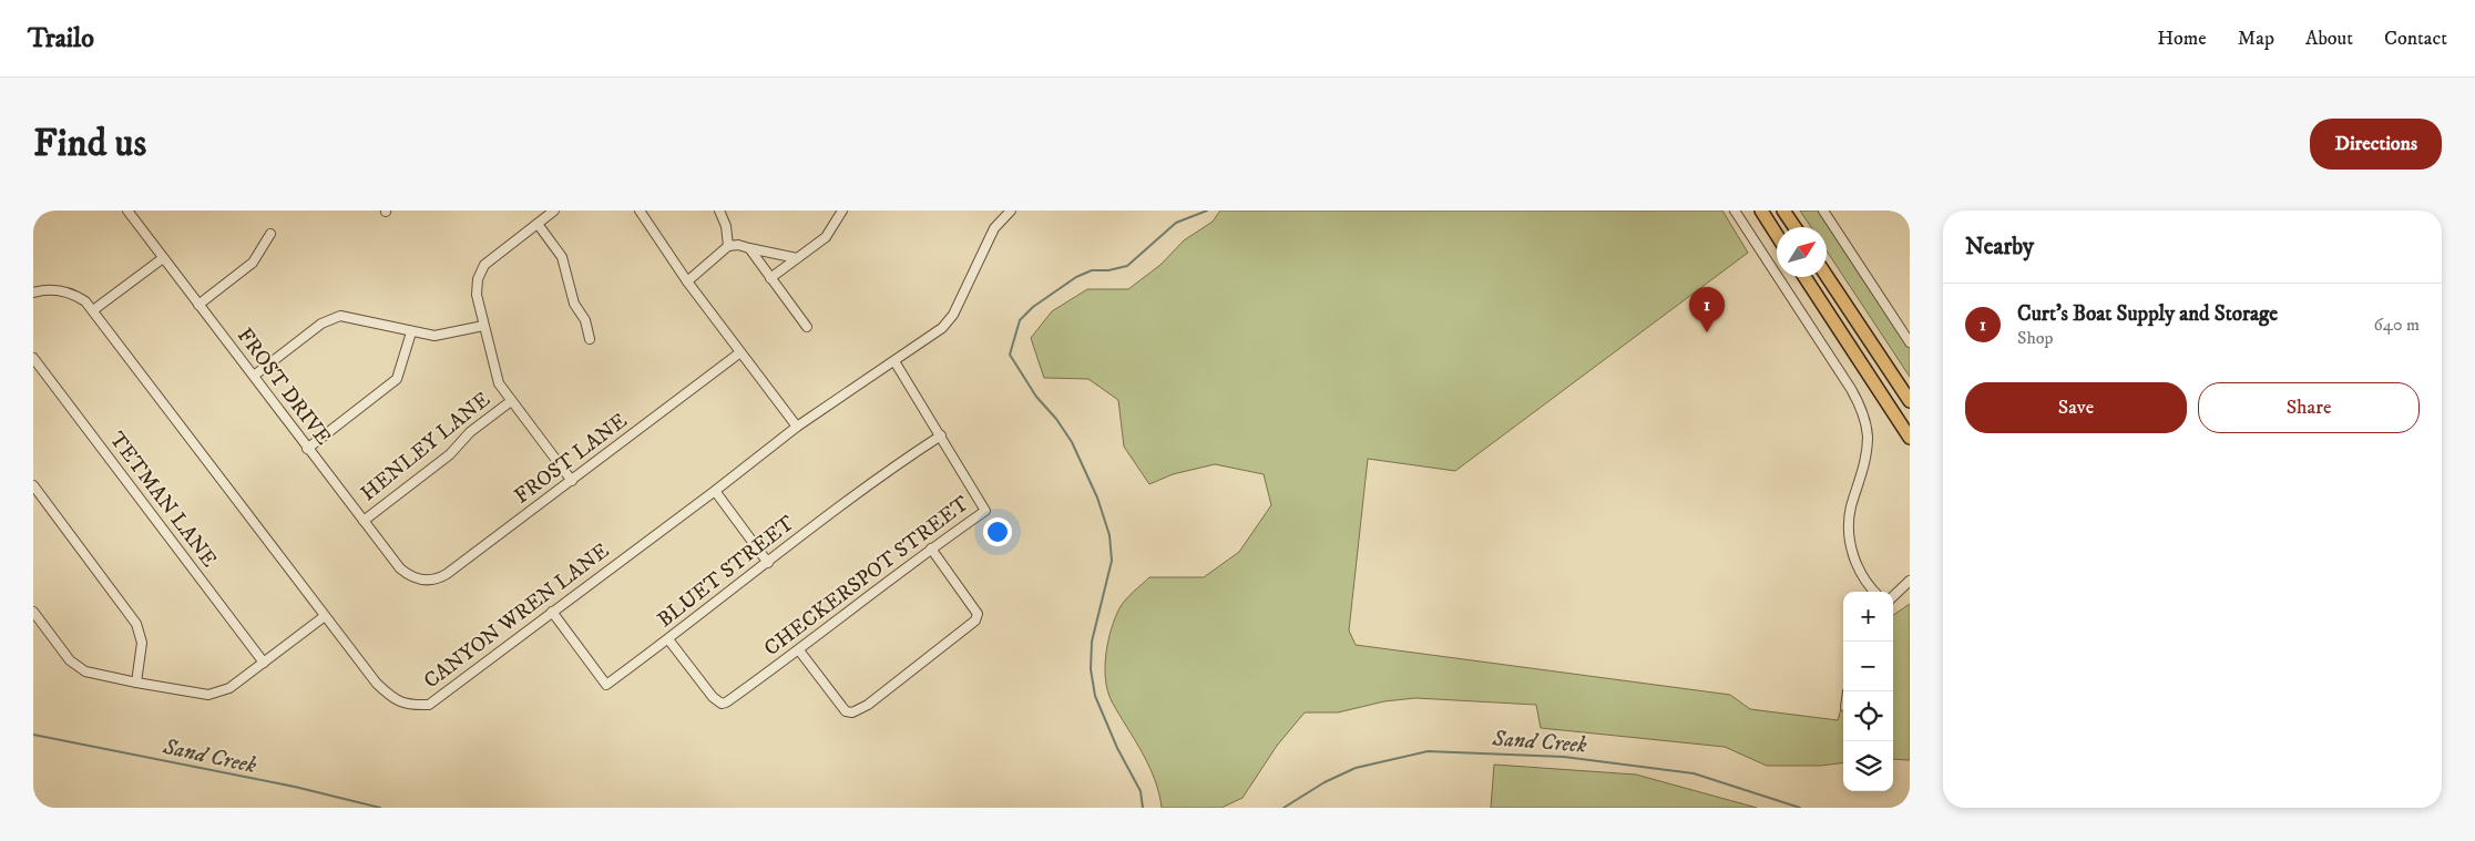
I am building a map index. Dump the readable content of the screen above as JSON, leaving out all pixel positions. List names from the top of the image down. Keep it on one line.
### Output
{"streets":{"street":["FROST DRIVE","HENLEY LANE","FROST LANE","TETMAN LANE","BLUET STREET","CHECKERSPOT STREET","CANYON WREN LANE"]},"crossings":[["FROST DRIVE","HENLEY LANE"],["FROST DRIVE","FROST LANE"],["BLUET STREET","CHECKERSPOT STREET"],["BLUET STREET","CANYON WREN LANE"],["CHECKERSPOT STREET","CANYON WREN LANE"]],"water":["Sand Creek"],"north":"top right","page":{"header":"Trailo","nav":["Home","Map","About","Contact"],"buttons":["Directions",["Save","Share"]],"title":"Find us","heading":"Nearby","list":[{"mark":"1","name":"Curt's Boat Supply and Storage","note":"Shop","value":"640 m"}],"pins":"1","map_buttons":["+","−"]}}
